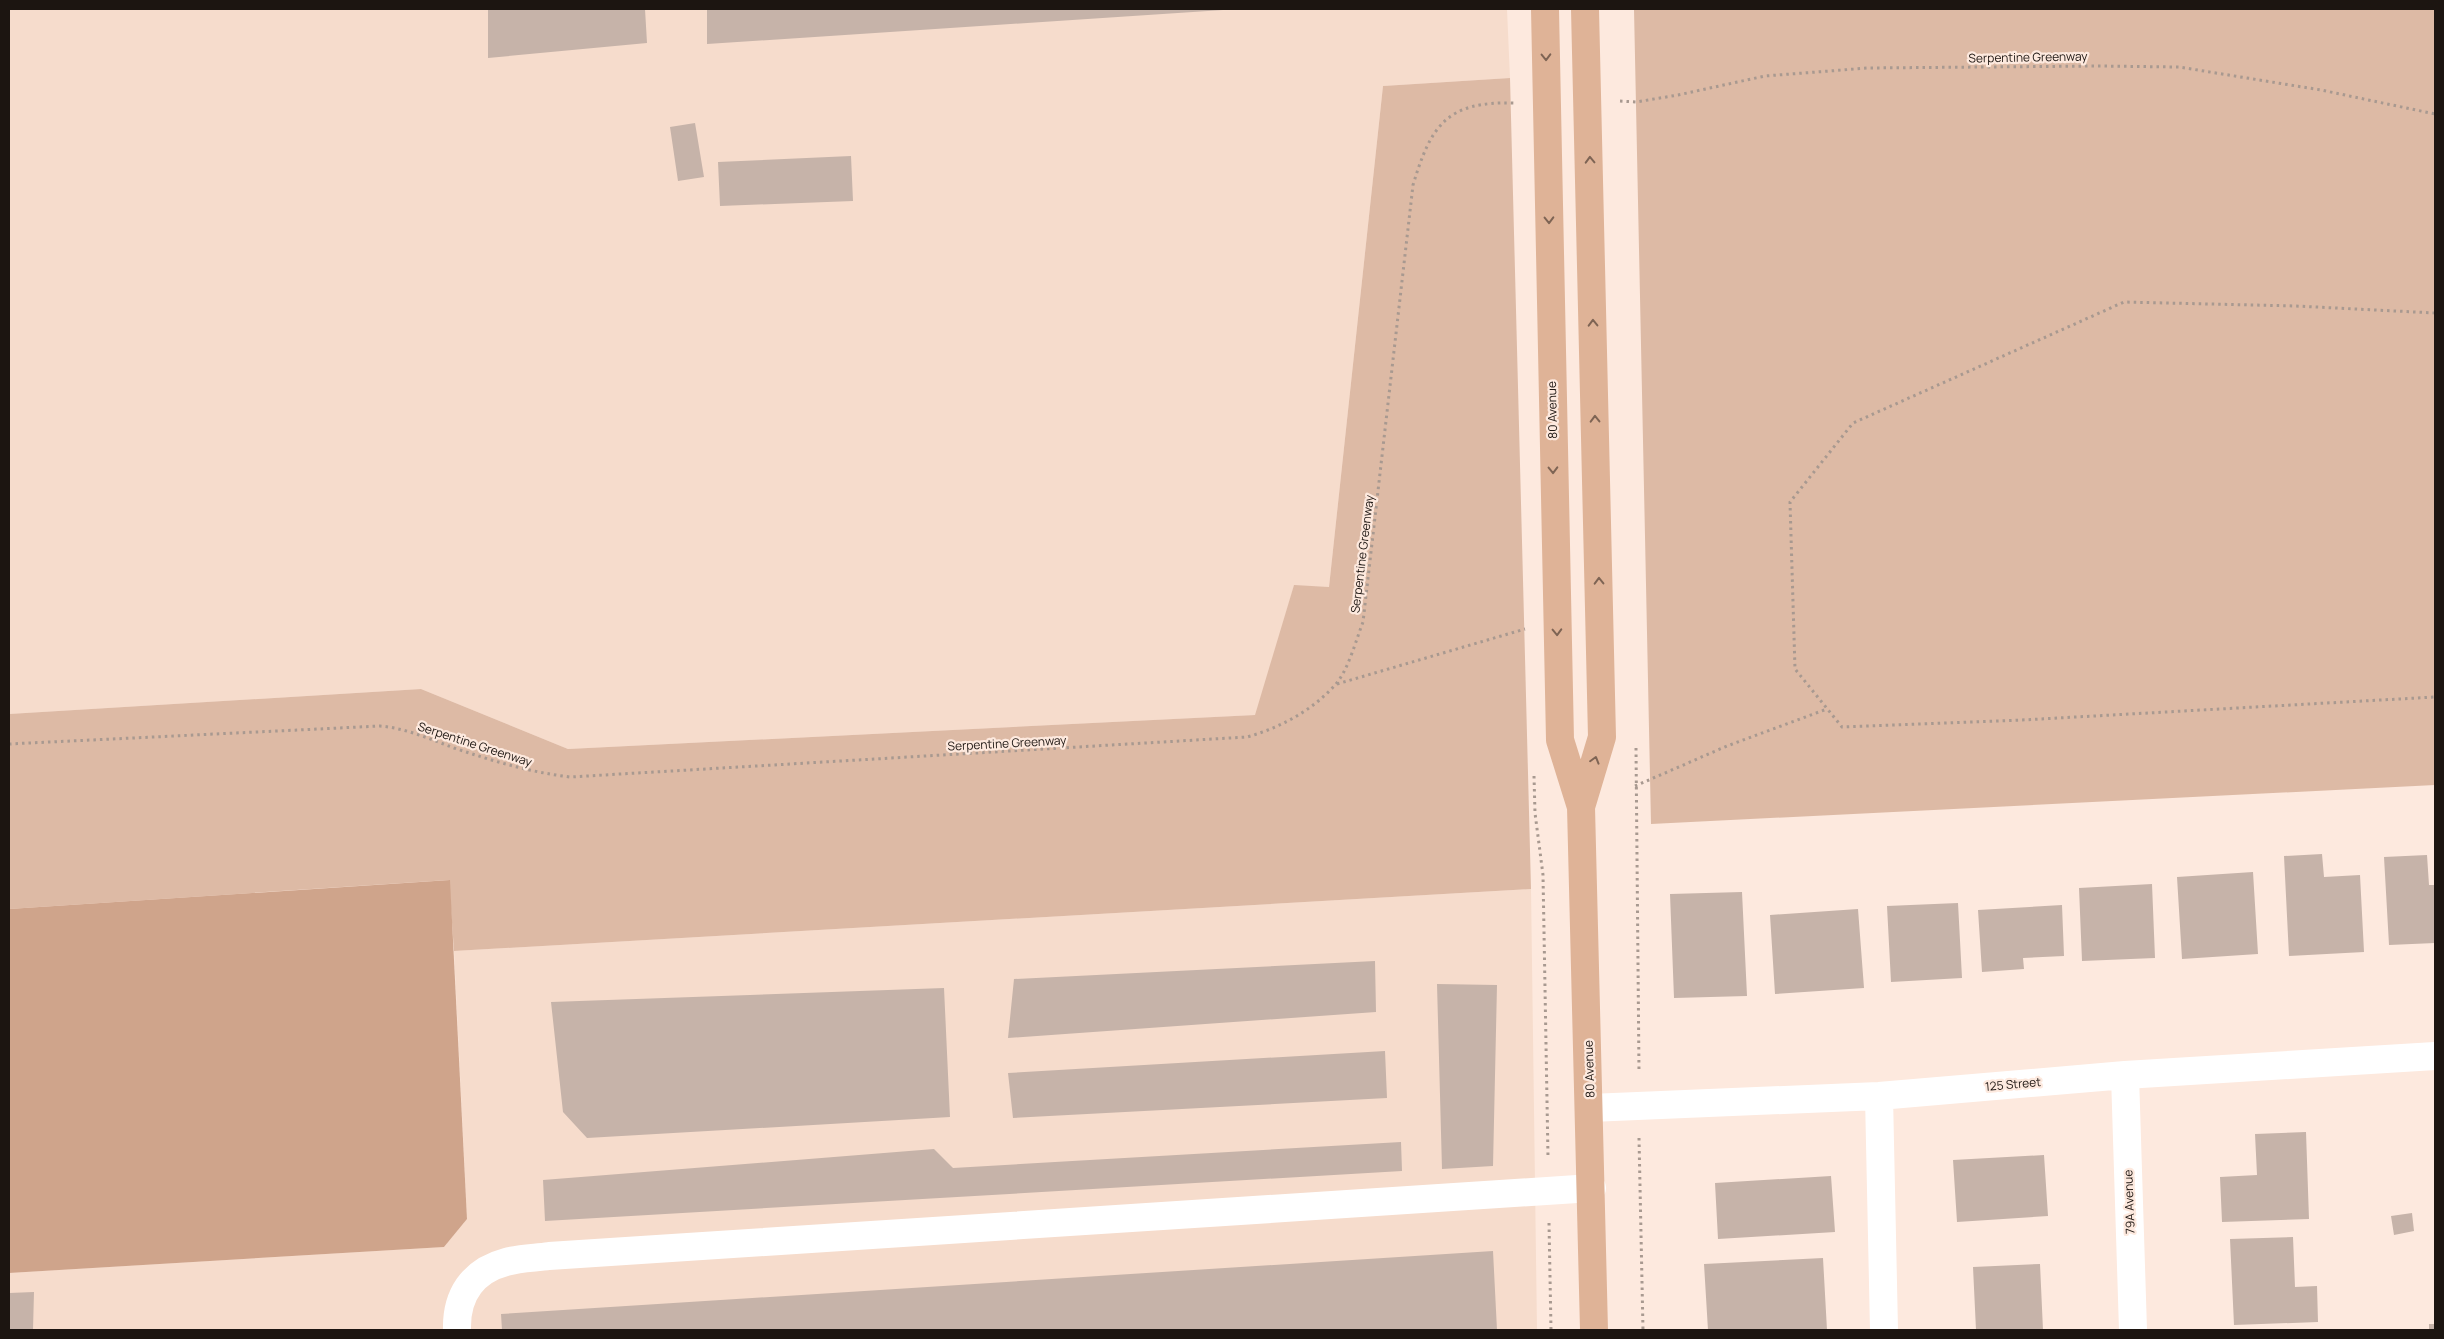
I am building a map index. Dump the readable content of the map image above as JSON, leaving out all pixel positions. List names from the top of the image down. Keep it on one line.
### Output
{"streets":{"main road":["80 Avenue"],"street":["125 Street","79A Avenue"],"path":["Serpentine Greenway"]},"crossings":[["80 Avenue","125 Street"],["125 Street","79A Avenue"]]}
